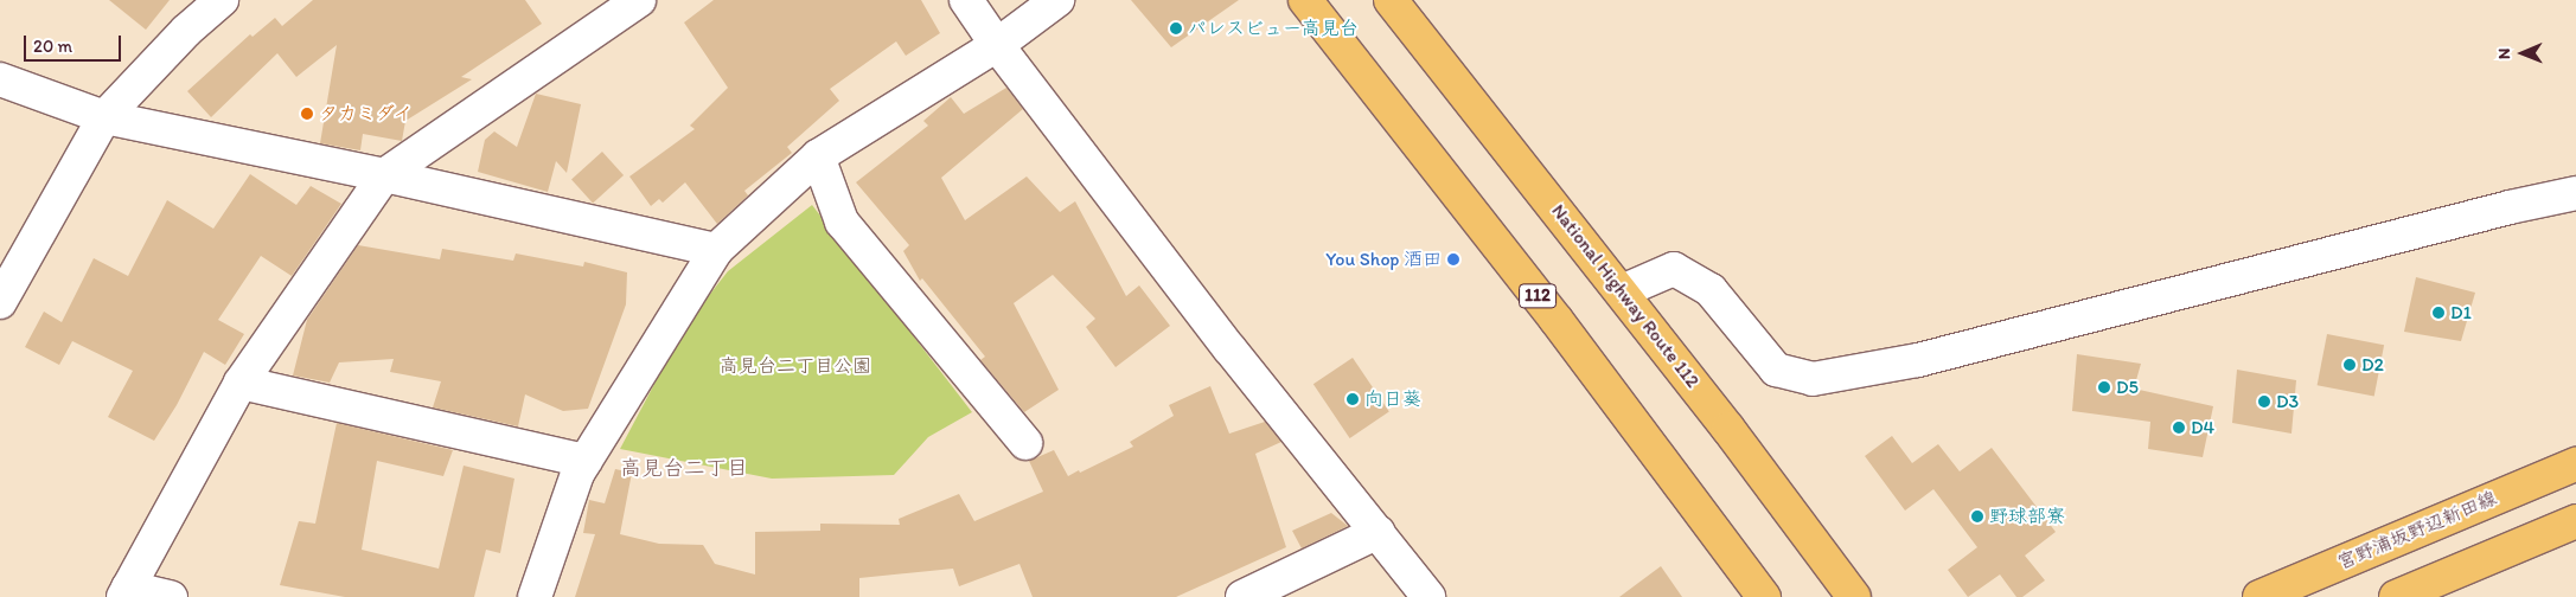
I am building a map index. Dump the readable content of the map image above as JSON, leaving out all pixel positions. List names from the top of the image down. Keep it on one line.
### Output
{"streets":{"main road":["112","National Highway Route 112","宮野浦坂野辺新田線"]},"districts":["高見台二丁目"],"parks":["高見台二丁目公園"],"places":["パレスビュー高見台","タカミダイ","You Shop 酒田","D1","D2","D5","向日葵","D3","D4","野球部寮"],"scale_bar":"20 m","north":"left"}
